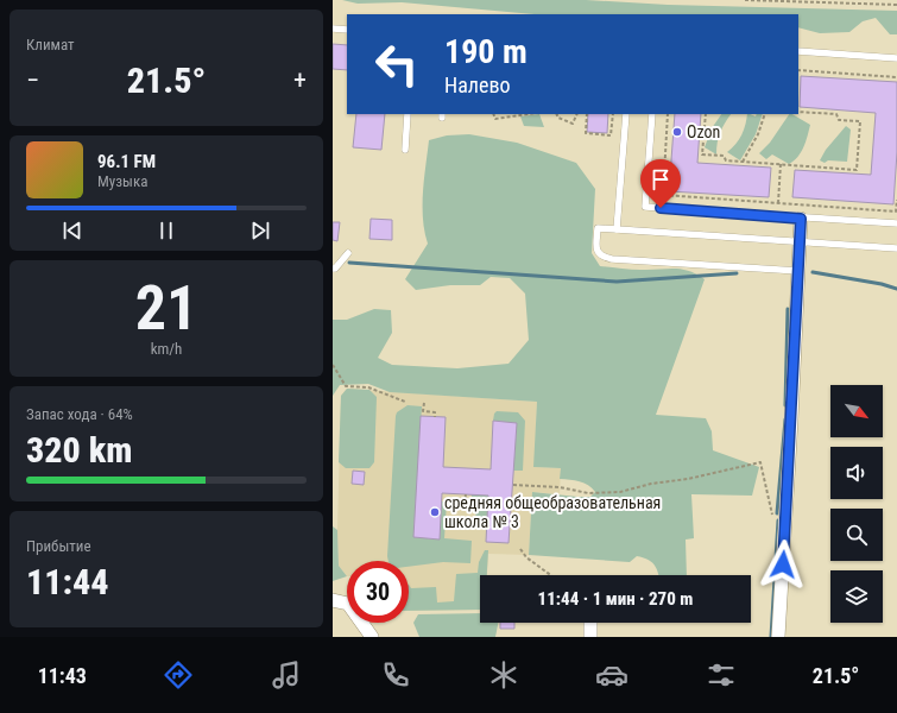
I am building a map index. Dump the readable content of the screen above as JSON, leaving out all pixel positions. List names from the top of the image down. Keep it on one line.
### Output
{"places":["Ozon","средняя общеобразовательная школа № 3"],"north":"bottom right","page":{"tile":["Климат",["21","km/h"],["Запас хода · 64%","320 km"],["Прибытие","11:44"]],"turn":["190 m","Налево"],"heat":["−","21.5°","+"],"song":["96.1 FM","Музыка"],"limit":"30","trip":"11:44 · 1 мин · 270 m","tabs":["11:43","21.5°"]}}
